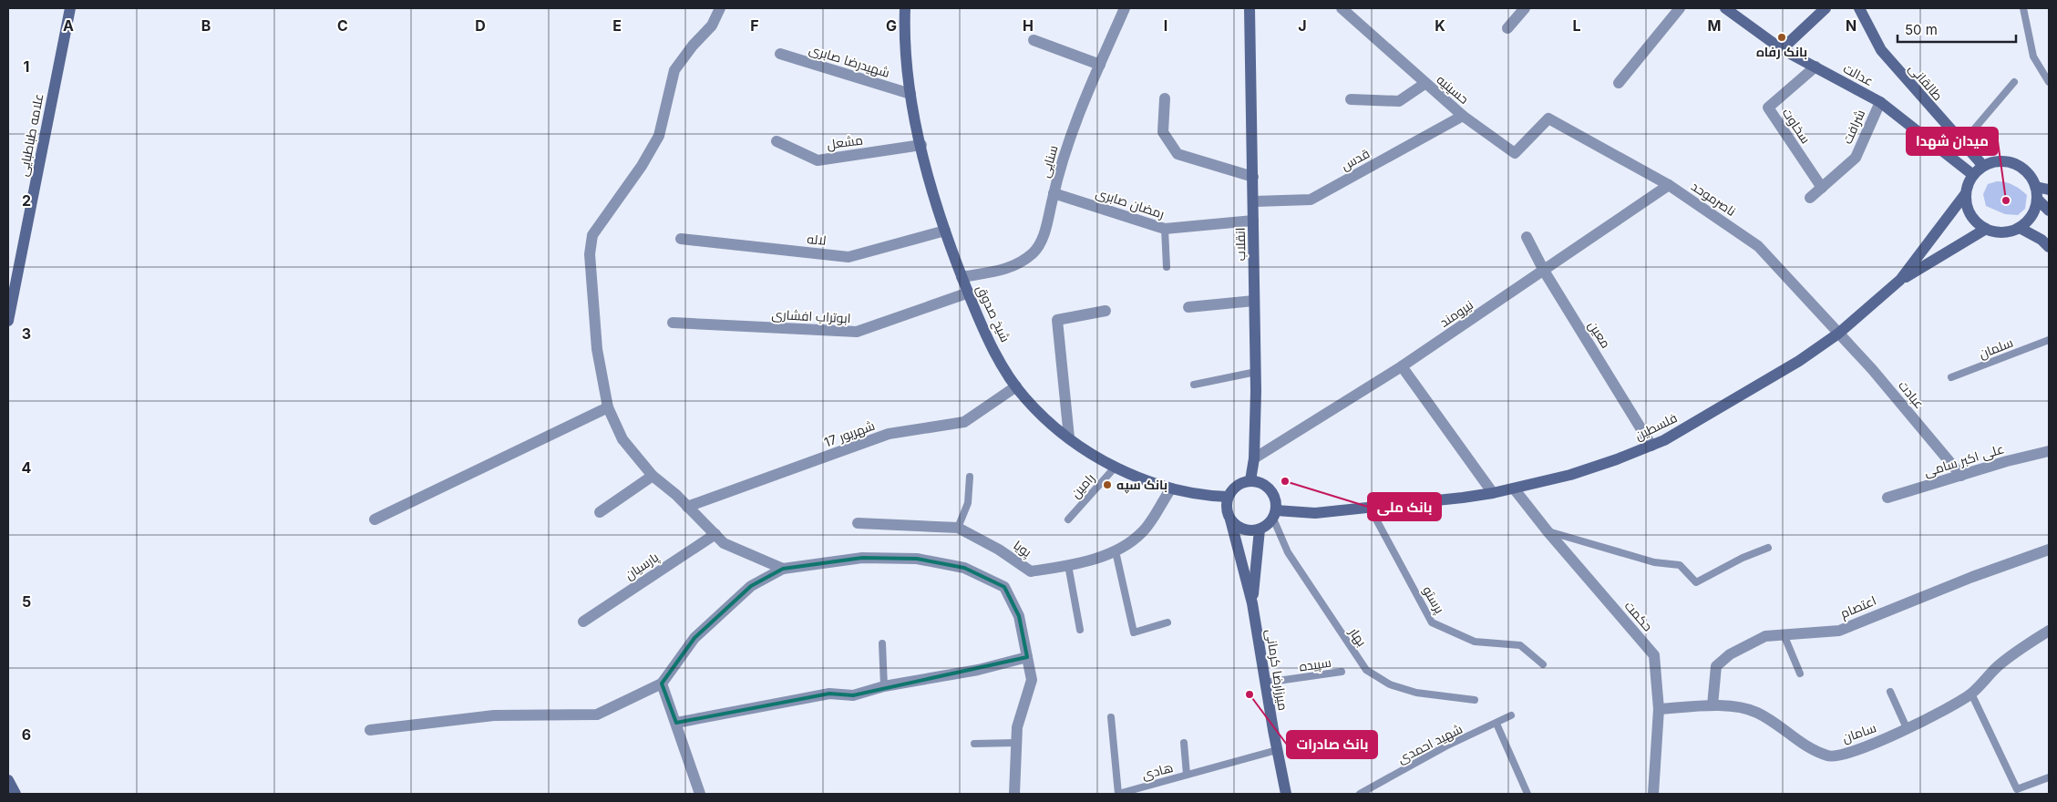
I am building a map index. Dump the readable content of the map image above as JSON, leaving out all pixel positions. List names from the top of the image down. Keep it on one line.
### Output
{"streets":{"main road":["عدالت","طالقانی","علامه طباطبایی","انقلاب","شیخ صدوق","فلسطین","میرزارضا کرمانی"],"street":["شهیدرضا صابری","حسینیه","سخاوت","شرافت","مشعل","قدس","سنایی","ناصرموحد","رمضان صابری","لاله","نیرومند","ابوتراب افشاری","معین","عبادت","17 شهریور","علی اکبر سامی","پویا","پارسیان","اعتصام","حکمت","سامان"],"lane":["سلمان","رامین","پرستو","بهار","سپیده","شهید احمدی","هادی"]},"crossings":[["شهیدرضا صابری","شیخ صدوق"],["عدالت","طالقانی"],["عدالت","سخاوت"],["عدالت","شرافت"],["عدالت","فلسطین"],["طالقانی","فلسطین"],["حسینیه","قدس"],["حسینیه","ناصرموحد"],["سخاوت","شرافت"],["مشعل","شیخ صدوق"],["قدس","انقلاب"],["سنایی","رمضان صابری"],["سنایی","شیخ صدوق"],["ناصرموحد","نیرومند"],["ناصرموحد","عبادت"],["ناصرموحد","فلسطین"],["رمضان صابری","انقلاب"],["لاله","شیخ صدوق"],["انقلاب","شیخ صدوق"],["انقلاب","نیرومند"],["انقلاب","فلسطین"],["انقلاب","بهار"],["شیخ صدوق","ابوتراب افشاری"],["شیخ صدوق","فلسطین"],["شیخ صدوق","17 شهریور"],["شیخ صدوق","رامین"],["شیخ صدوق","پویا"],["شیخ صدوق","بهار"],["نیرومند","معین"],["معین","فلسطین"],["عبادت","فلسطین"],["عبادت","علی اکبر سامی"],["فلسطین","پرستو"],["فلسطین","حکمت"],["فلسطین","بهار"],["اعتصام","سامان"],["حکمت","سامان"],["سپیده","میرزارضا کرمانی"],["میرزارضا کرمانی","هادی"]],"places":["بانک رفاه","میدان شهدا","بانک ملی","بانک سپه","بانک صادرات"],"scale_bar":"50 m","grid":{"columns":["A","B","C","D","E","F","G","H","I","J","K","L","M","N"],"rows":["1","2","3","4","5","6"]}}
